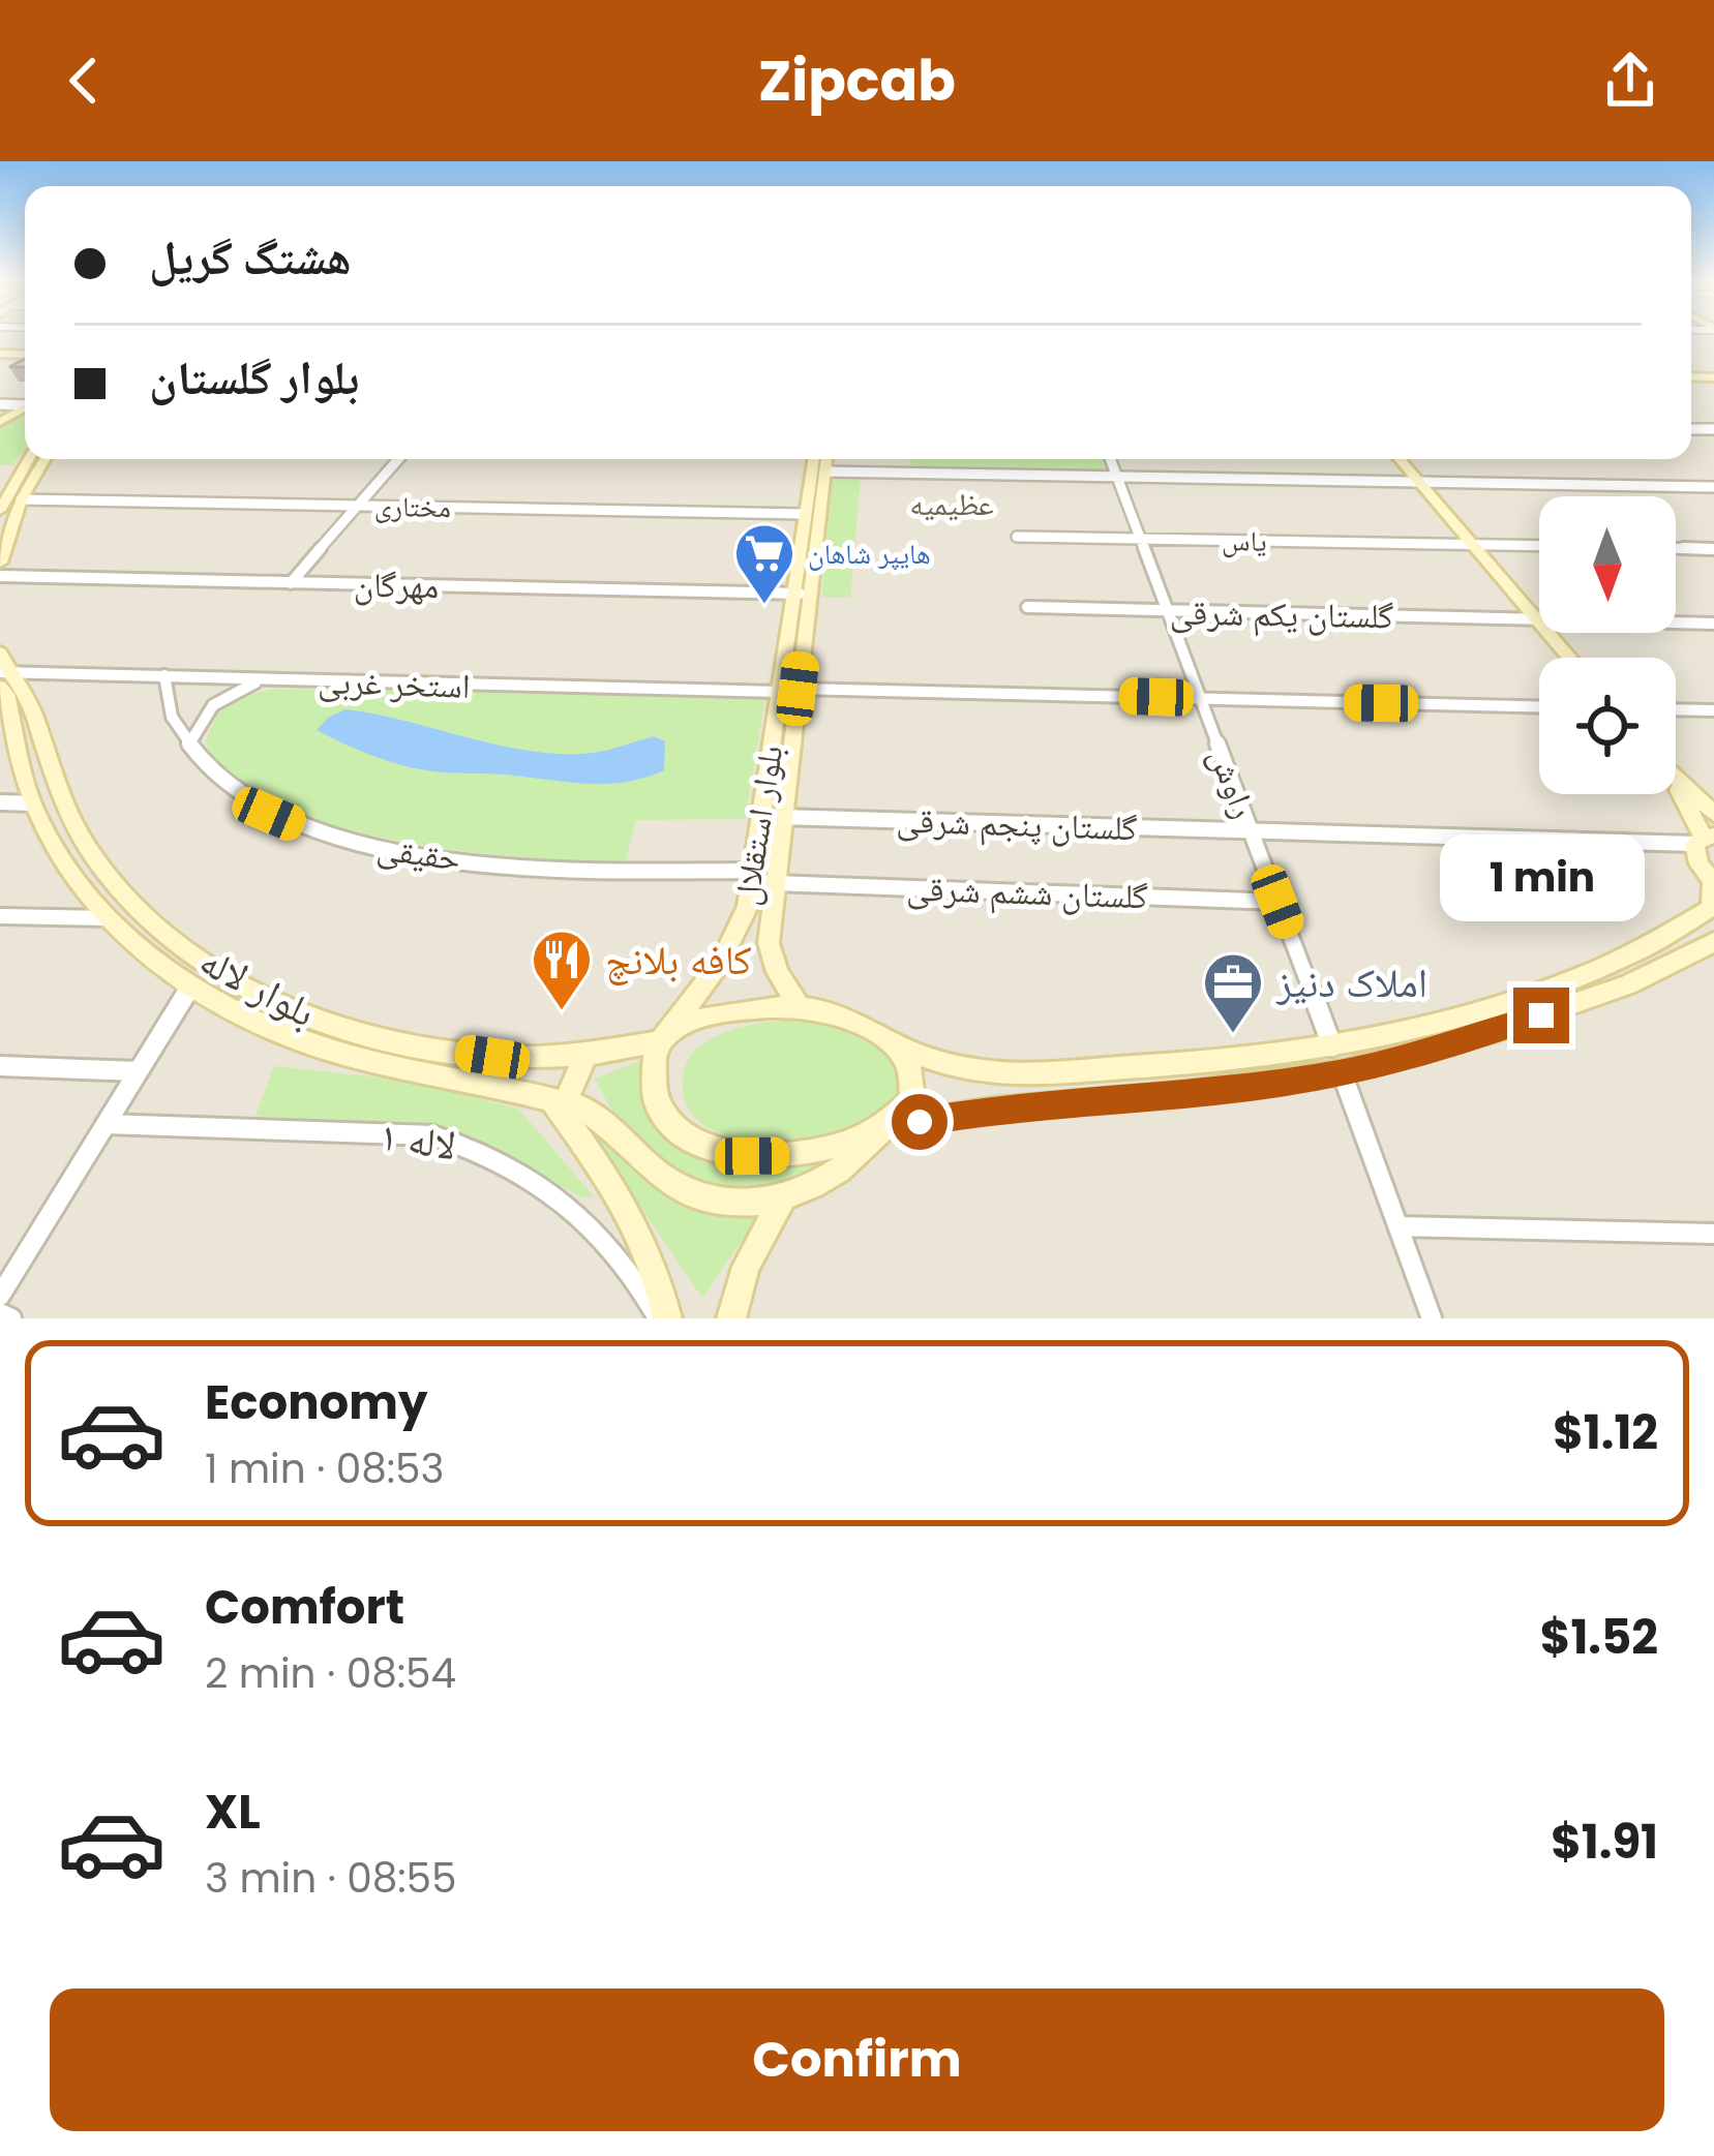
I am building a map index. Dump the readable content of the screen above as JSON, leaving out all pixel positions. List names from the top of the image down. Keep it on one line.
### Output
{"streets":{"main road":["بلوار استقلال","بلوار لاله"],"street":["مختاری","یاس","مهرگان","گلستان یکم شرقی","استخر غربی","راوش","گلستان پنجم شرقی","حقیقی","گلستان ششم شرقی","لاله ۱"]},"crossings":[["مختاری","بلوار استقلال"],["یاس","راوش"],["مهرگان","بلوار استقلال"],["گلستان یکم شرقی","راوش"],["استخر غربی","راوش"],["استخر غربی","بلوار استقلال"],["استخر غربی","حقیقی"],["استخر غربی","بلوار لاله"],["راوش","گلستان پنجم شرقی"],["راوش","گلستان ششم شرقی"],["گلستان پنجم شرقی","بلوار استقلال"],["بلوار استقلال","حقیقی"],["بلوار استقلال","گلستان ششم شرقی"],["بلوار استقلال","بلوار لاله"]],"districts":["عظیمیه"],"places":{"supermarket":["هایپر شاهان"],"restaurant":["کافه بلانچ"],"office":["املاک دنیز"]},"north":"bottom","page":{"header":"Zipcab","banner":["هشتگ گریل","بلوار گلستان"],"bubble":"1 min","list":[{"name":"Economy","note":"1 min · 08:53","value":"$1.12"},{"name":"Comfort","note":"2 min · 08:54","value":"$1.52"},{"name":"XL","note":"3 min · 08:55","value":"$1.91"}],"buttons":"Confirm"}}
